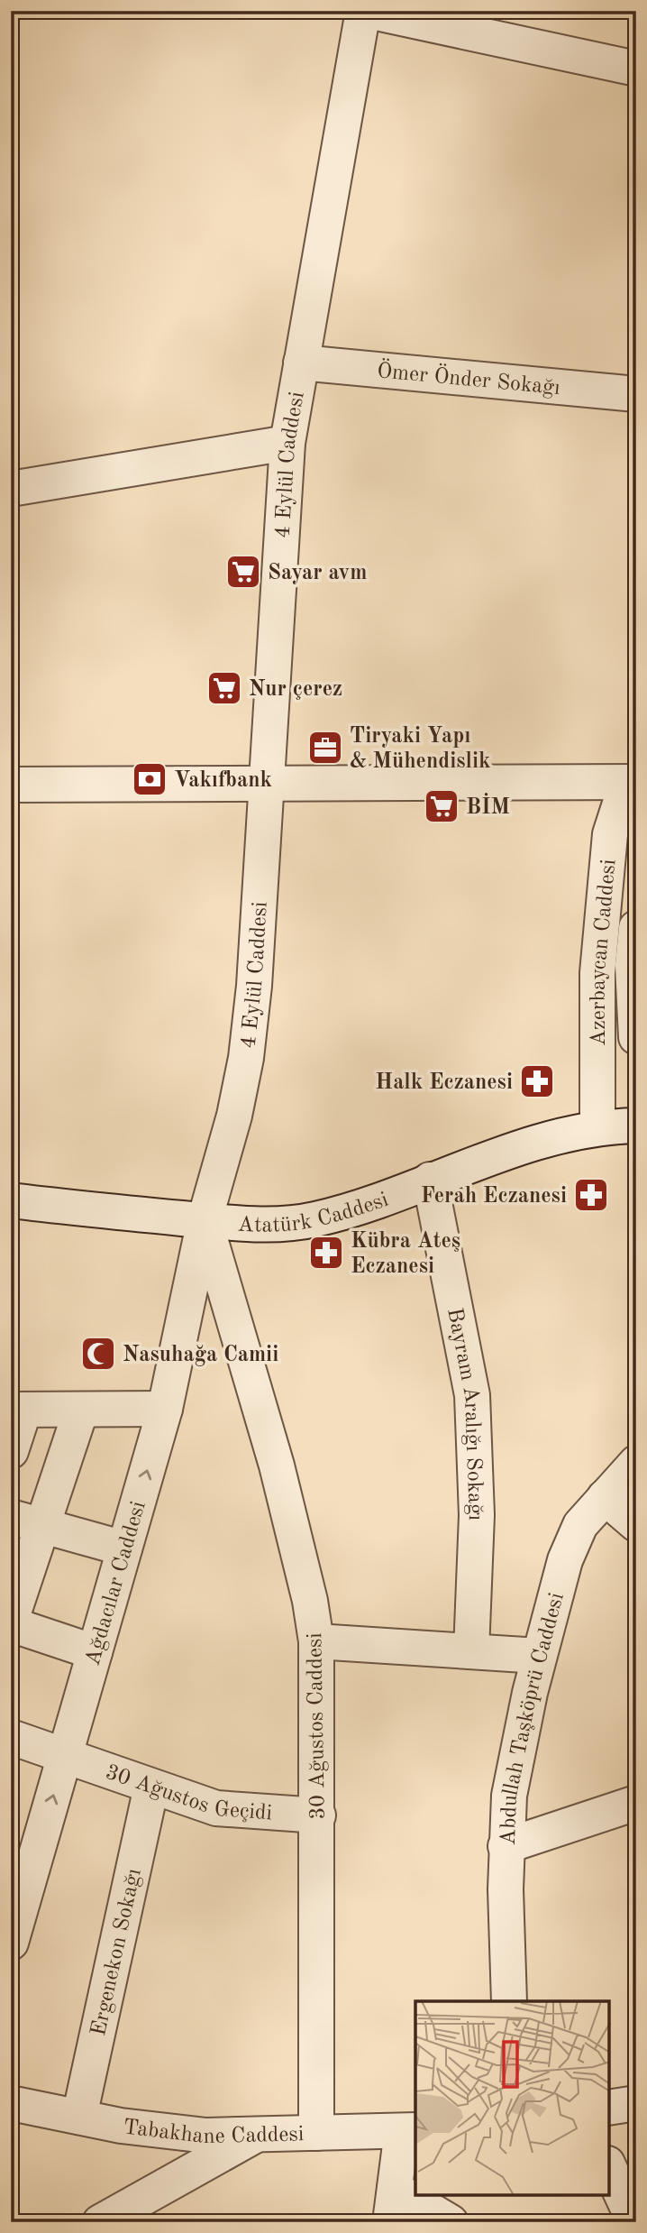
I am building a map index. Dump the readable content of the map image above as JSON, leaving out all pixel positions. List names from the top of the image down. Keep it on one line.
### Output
{"streets":{"street":["Ömer Önder Sokağı","4 Eylül Caddesi","Azerbaycan Caddesi","Atatürk Caddesi","Bayram Aralığı Sokağı","Ağdacılar Caddesi","Abdullah Taşköprü Caddesi","30 Ağustos Caddesi","30 Ağustos Geçidi","Ergenekon Sokağı","Tabakhane Caddesi"]},"crossings":[["Ömer Önder Sokağı","4 Eylül Caddesi"],["4 Eylül Caddesi","Atatürk Caddesi"],["4 Eylül Caddesi","Ağdacılar Caddesi"],["4 Eylül Caddesi","30 Ağustos Caddesi"],["Azerbaycan Caddesi","Atatürk Caddesi"],["Atatürk Caddesi","Bayram Aralığı Sokağı"],["Atatürk Caddesi","Ağdacılar Caddesi"],["Atatürk Caddesi","30 Ağustos Caddesi"],["Ağdacılar Caddesi","30 Ağustos Caddesi"],["Ağdacılar Caddesi","30 Ağustos Geçidi"],["30 Ağustos Caddesi","30 Ağustos Geçidi"],["30 Ağustos Caddesi","Tabakhane Caddesi"],["30 Ağustos Geçidi","Ergenekon Sokağı"],["Ergenekon Sokağı","Tabakhane Caddesi"]],"places":{"supermarket":["Sayar avm","Nur çerez","BİM"],"office":["Tiryaki Yapı & Mühendislik"],"bank":["Vakıfbank"],"pharmacy":["Halk Eczanesi","Ferah Eczanesi","Kübra Ateş Eczanesi"],"mosque":["Nasuhağa Camii"]}}
